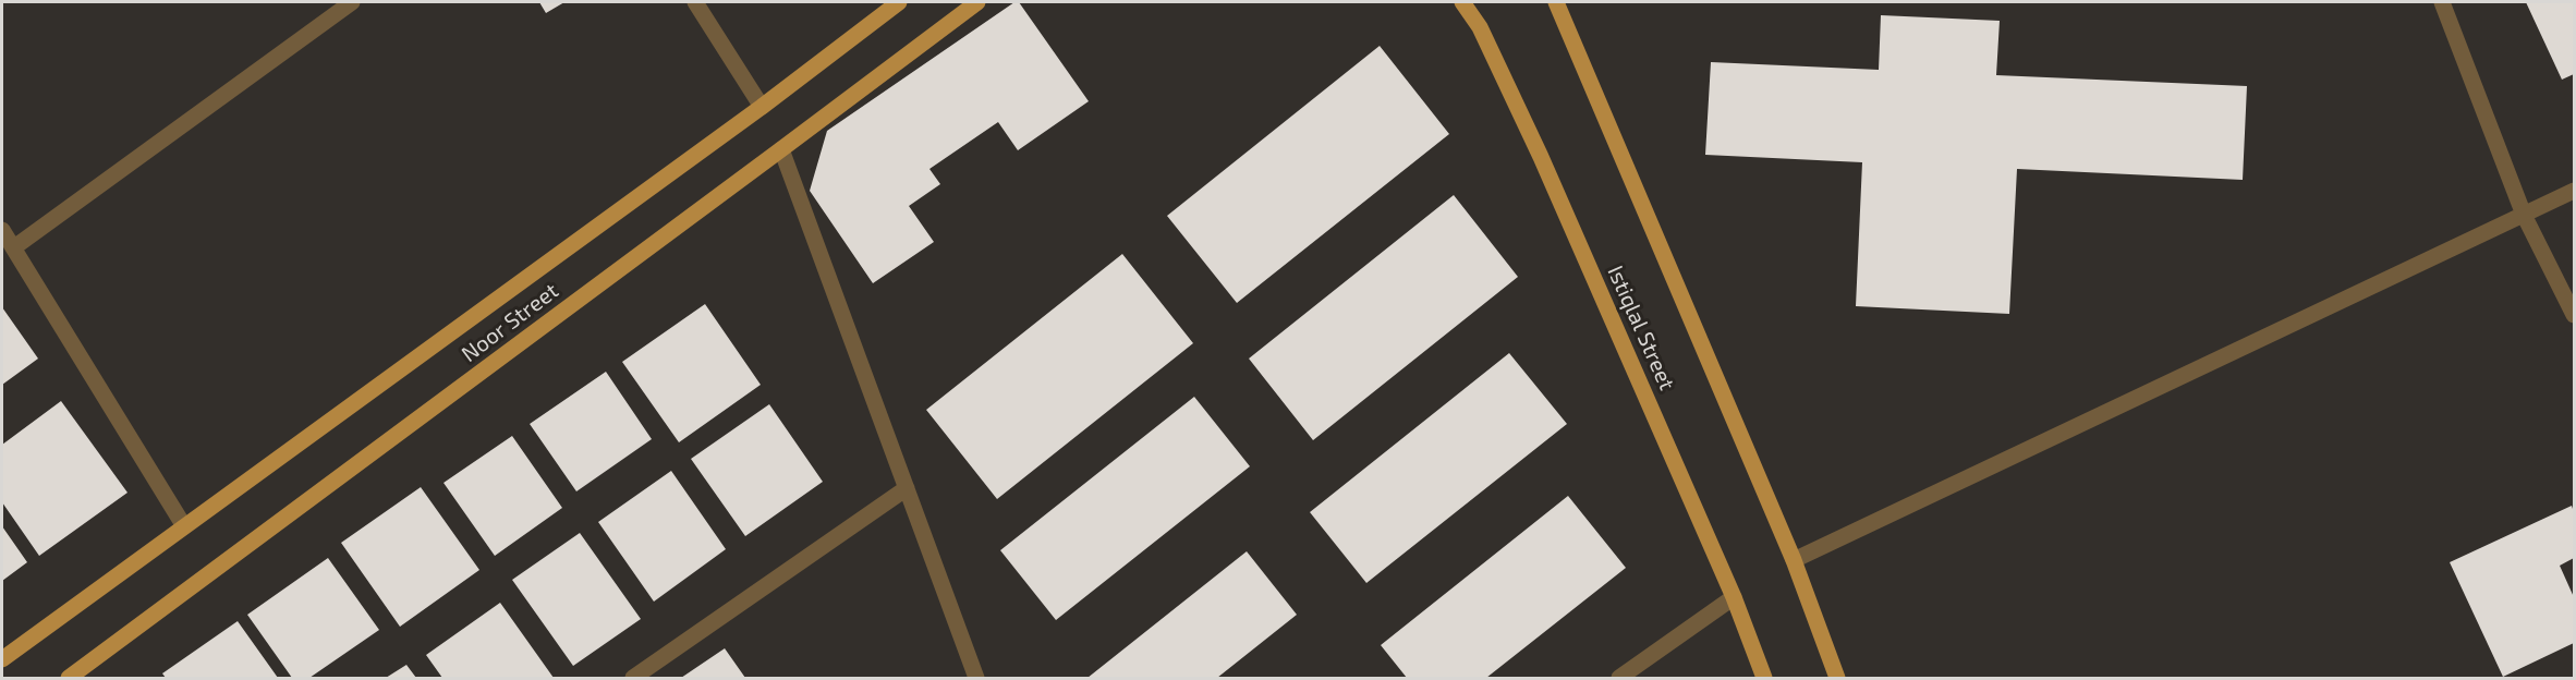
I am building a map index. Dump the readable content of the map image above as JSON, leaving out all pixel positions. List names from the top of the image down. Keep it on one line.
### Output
{"streets":{"main road":["Noor Street","Istiqlal Street"]}}
